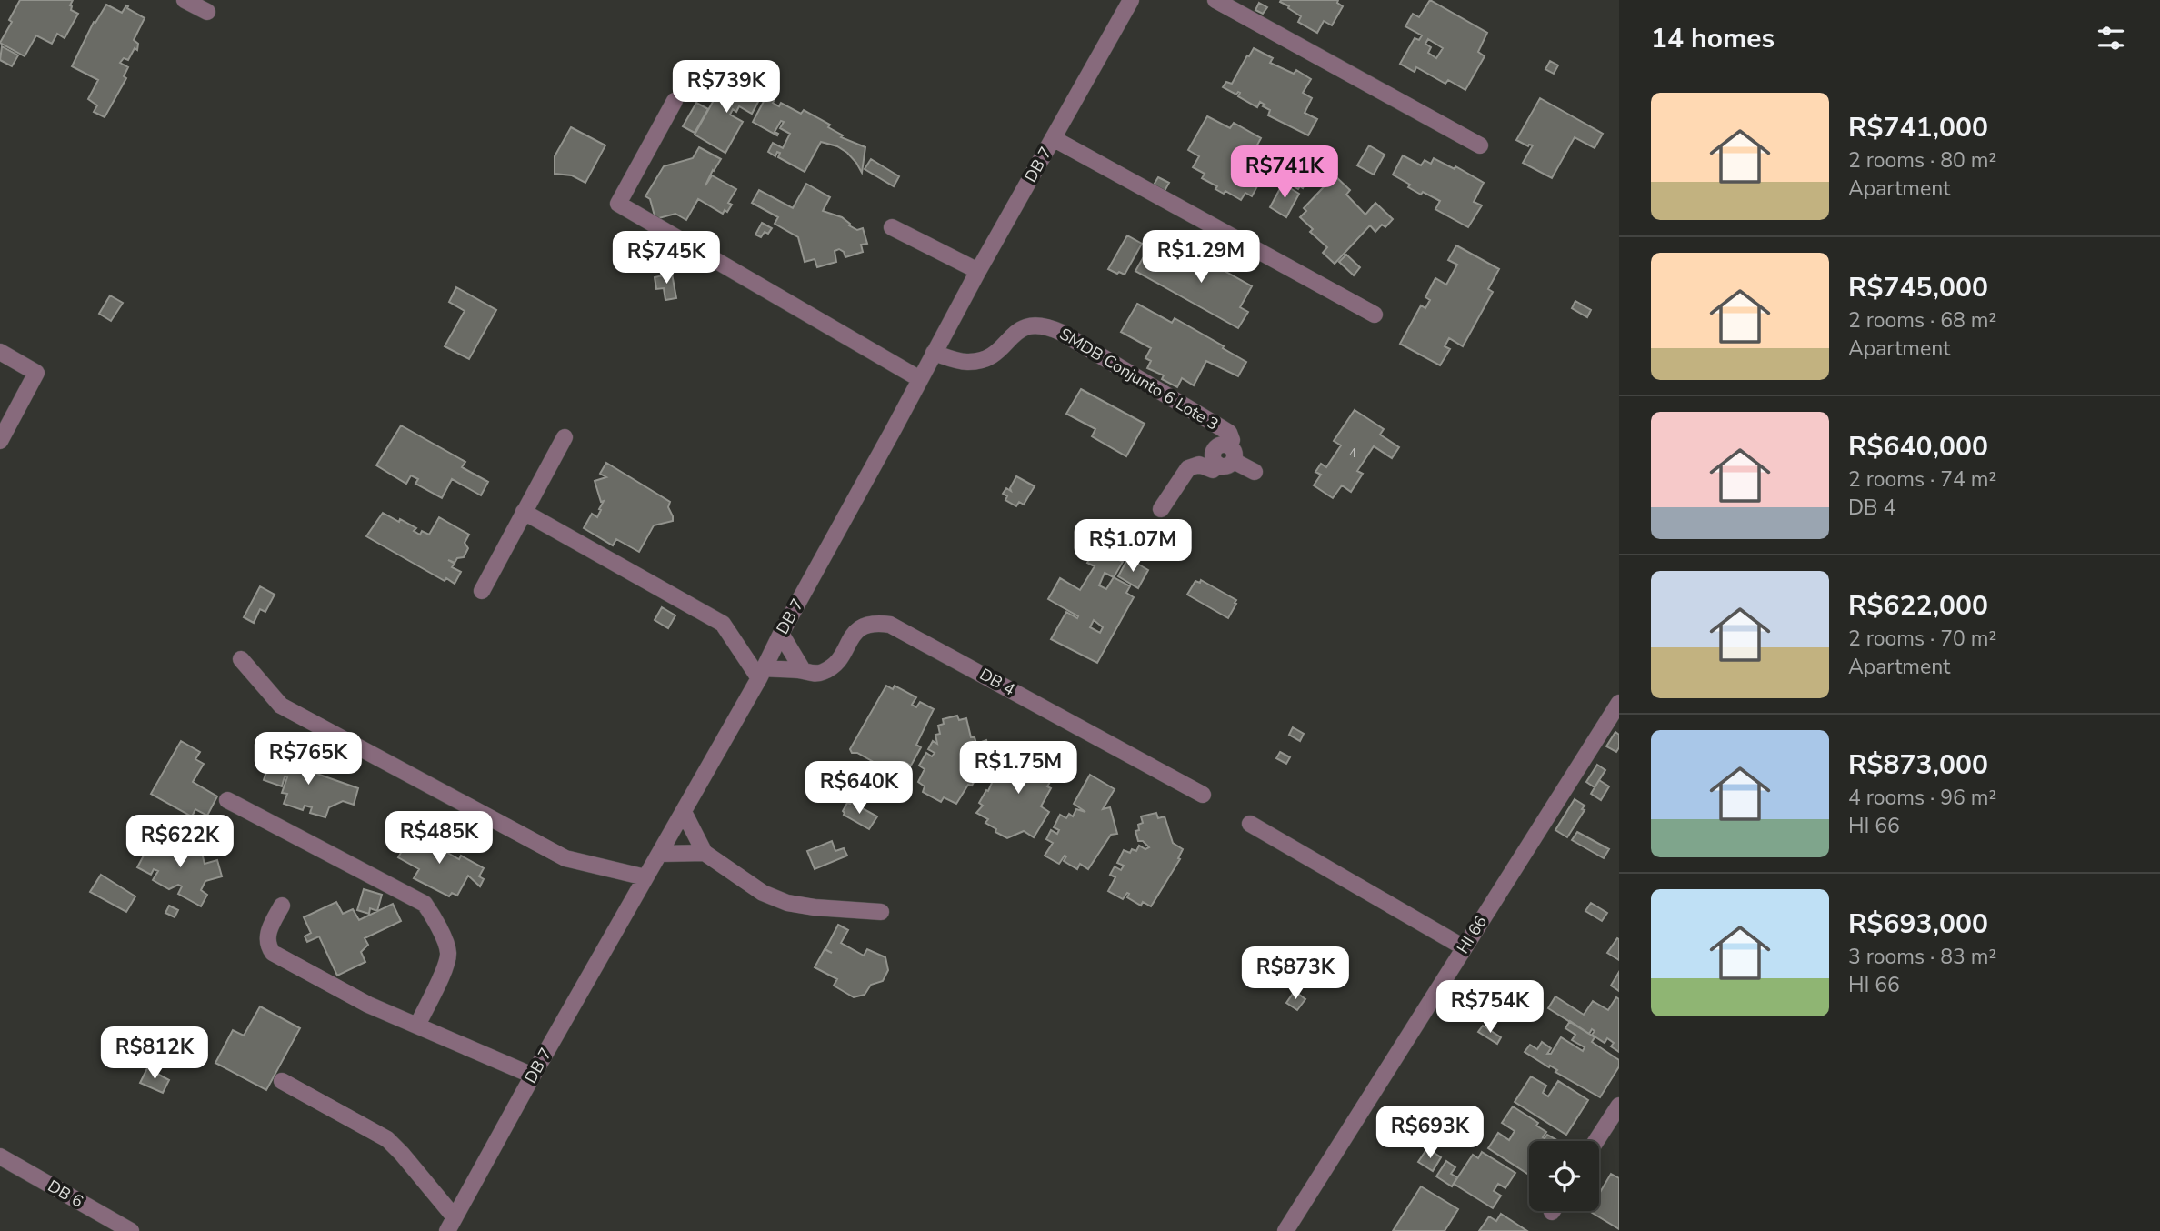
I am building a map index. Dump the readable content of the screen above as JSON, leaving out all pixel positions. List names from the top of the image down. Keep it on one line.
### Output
{"streets":{"street":["DB 7","SMDB Conjunto 6 Lote 3","DB 4","HI 66","DB 6"]},"crossings":[["DB 7","SMDB Conjunto 6 Lote 3"],["DB 7","DB 4"]],"house_numbers":["4"],"page":{"heading":"14 homes","price":["R$739K","R$741K","R$1.29M","R$745K","R$1.07M","R$765K","R$1.75M","R$640K","R$485K","R$622K","R$873K","R$754K","R$812K","R$693K"],"list":[{"name":"R$741,000","note":"2 rooms · 80 m² · Apartment"},{"name":"R$745,000","note":"2 rooms · 68 m² · Apartment"},{"name":"R$640,000","note":"2 rooms · 74 m² · DB 4"},{"name":"R$622,000","note":"2 rooms · 70 m² · Apartment"},{"name":"R$873,000","note":"4 rooms · 96 m² · HI 66"},{"name":"R$693,000","note":"3 rooms · 83 m² · HI 66"}]}}
